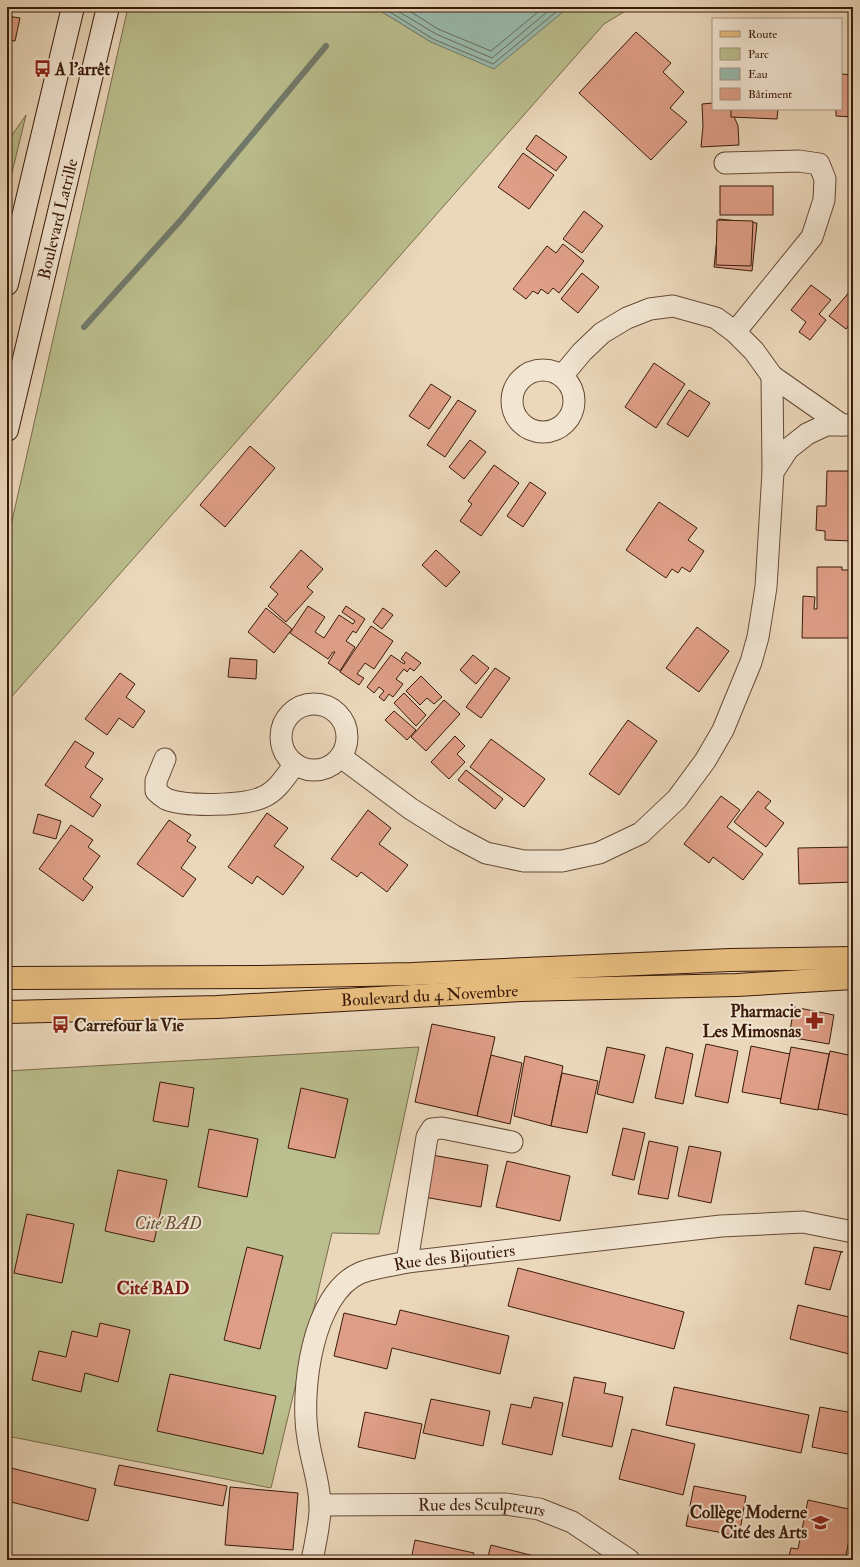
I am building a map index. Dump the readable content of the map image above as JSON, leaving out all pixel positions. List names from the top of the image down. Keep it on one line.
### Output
{"streets":{"main road":["Boulevard Latrille","Boulevard du 4 Novembre"],"street":["Rue des Bijoutiers","Rue des Sculpteurs"]},"crossings":[["Rue des Bijoutiers","Rue des Sculpteurs"]],"districts":["Cité BAD"],"parks":["Cité BAD"],"places":{"bus stop":["A l'arrêt","Carrefour la Vie"],"pharmacy":["Pharmacie Les Mimosnas"],"school or university":["Collège Moderne Cité des Arts"]},"legend":["Route","Parc","Eau","Bâtiment"]}
